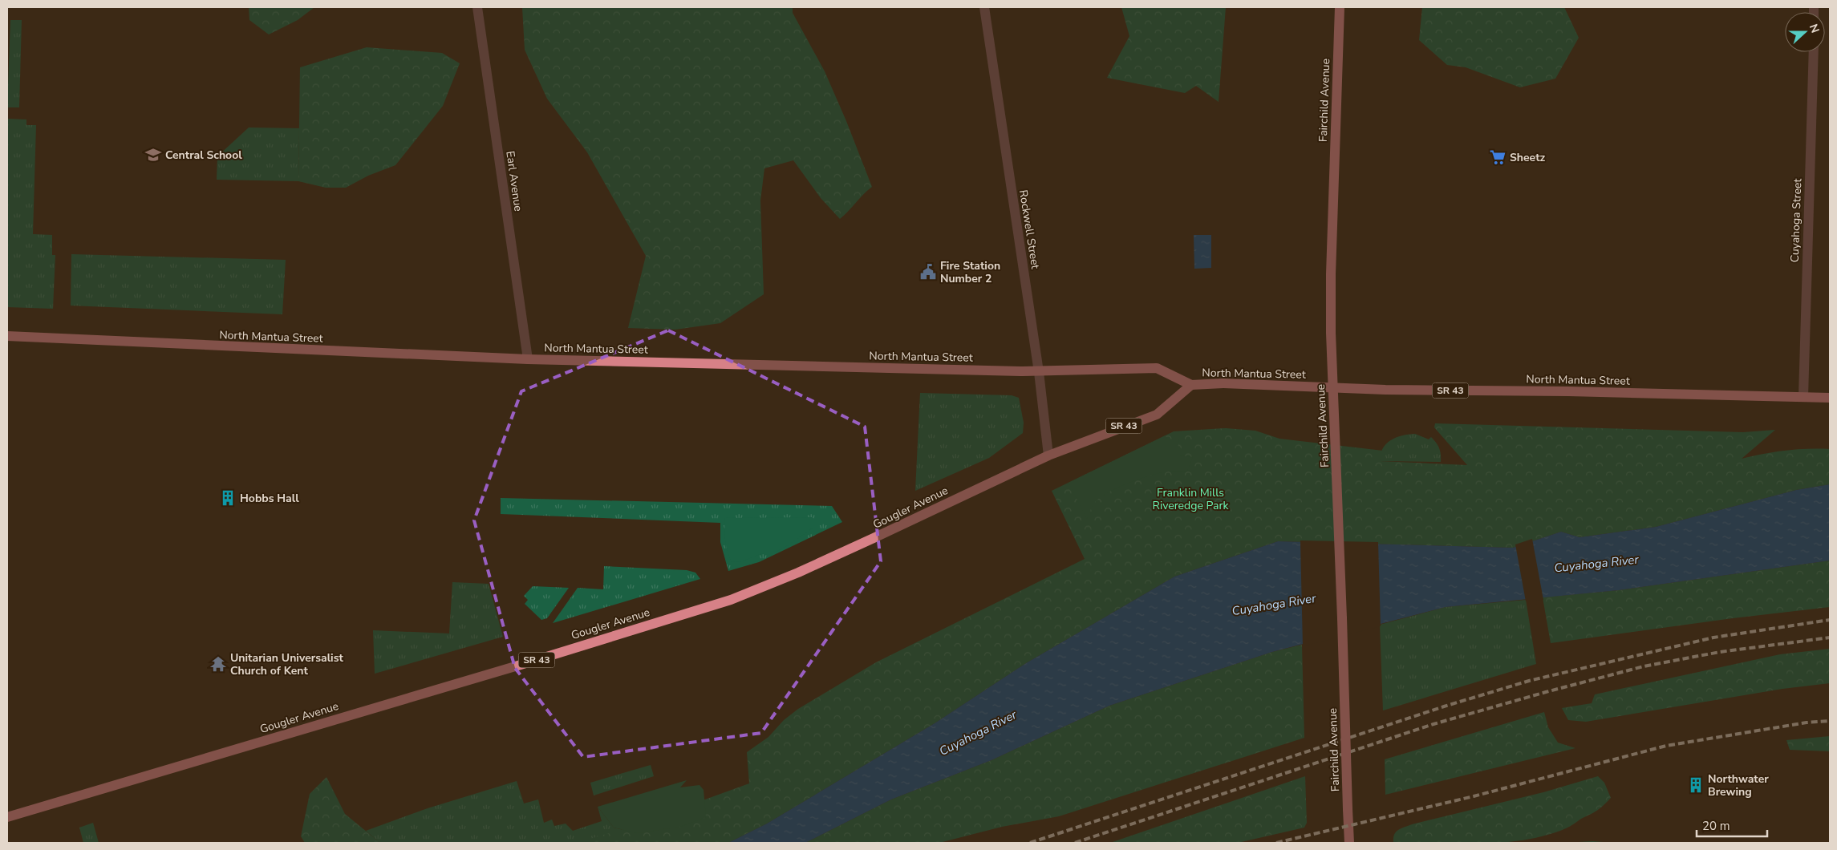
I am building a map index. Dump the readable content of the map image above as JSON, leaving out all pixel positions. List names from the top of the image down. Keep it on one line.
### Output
{"streets":{"main road":["Fairchild Avenue","North Mantua Street","SR 43","Gougler Avenue"],"street":["Earl Avenue","Cuyahoga Street","Rockwell Street"]},"crossings":[["Fairchild Avenue","North Mantua Street"],["Earl Avenue","North Mantua Street"],["Cuyahoga Street","North Mantua Street"],["Rockwell Street","North Mantua Street"],["Rockwell Street","Gougler Avenue"],["North Mantua Street","Gougler Avenue"]],"water":["Cuyahoga River"],"parks":["Franklin Mills Riveredge Park"],"places":{"school or university":["Central School"],"supermarket":["Sheetz"],"public building":["Fire Station Number 2"],"building":["Hobbs Hall","Northwater Brewing"],"temple":["Unitarian Universalist Church of Kent"]},"scale_bar":"20 m","north":"right"}
